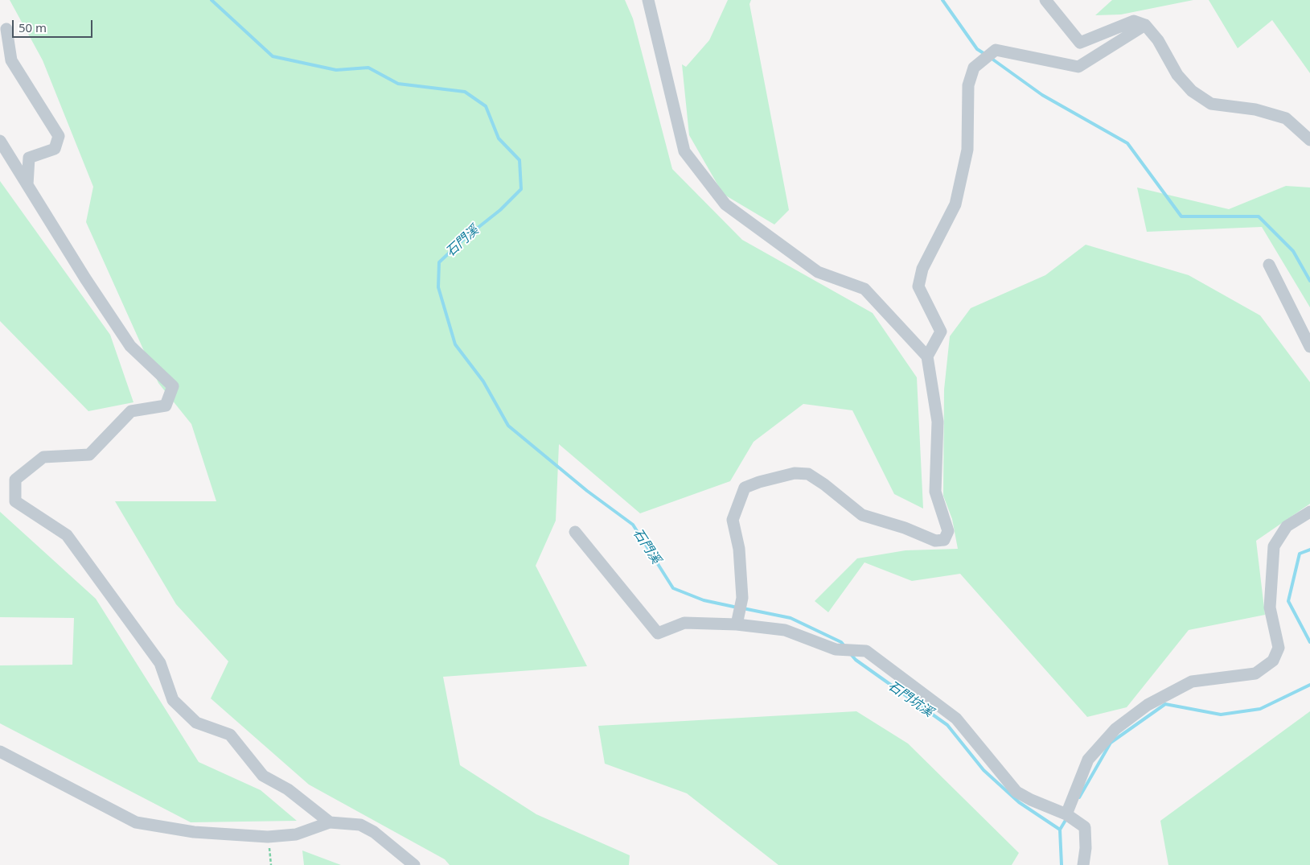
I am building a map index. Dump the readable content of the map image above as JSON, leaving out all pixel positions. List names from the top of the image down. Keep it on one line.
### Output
{"water":["石門溪","石門坑溪"],"scale_bar":"50 m"}
